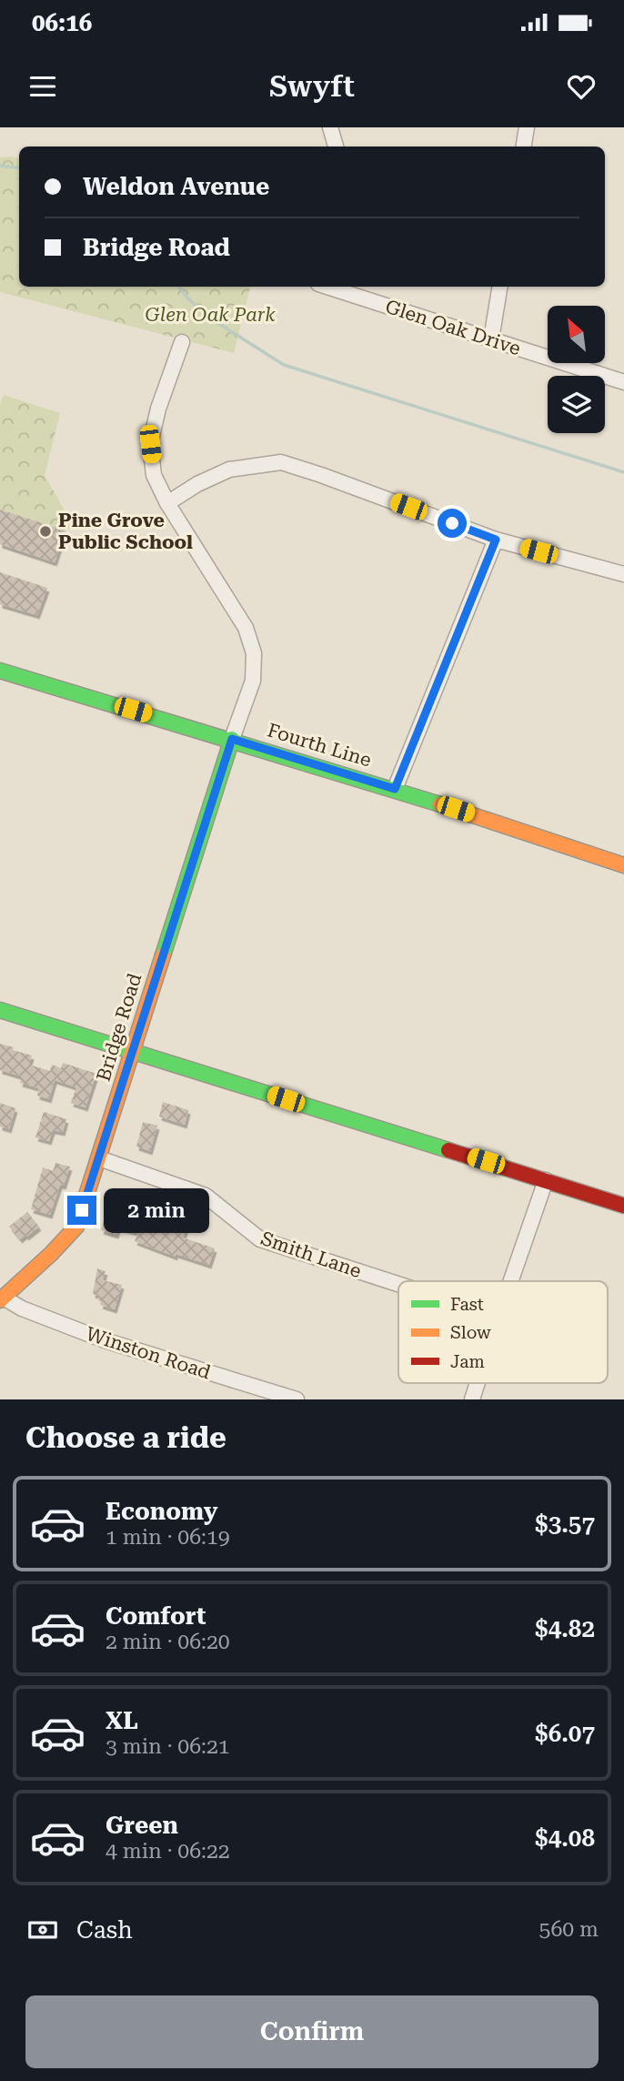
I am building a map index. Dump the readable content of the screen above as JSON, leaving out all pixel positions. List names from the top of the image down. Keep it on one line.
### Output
{"streets":{"street":["Glen Oak Drive","Fourth Line","Bridge Road","Smith Lane","Winston Road"]},"crossings":[["Fourth Line","Bridge Road"],["Bridge Road","Smith Lane"],["Bridge Road","Winston Road"]],"parks":["Glen Oak Park"],"places":["Pine Grove Public School"],"legend":["Fast","Slow","Jam"],"north":"top left","page":{"status":"06:16","header":"Swyft","banner":["Weldon Avenue","Bridge Road"],"bubble":"2 min","heading":"Choose a ride","list":[{"name":"Economy","note":"1 min · 06:19","value":"$3.57"},{"name":"Comfort","note":"2 min · 06:20","value":"$4.82"},{"name":"XL","note":"3 min · 06:21","value":"$6.07"},{"name":"Green","note":"4 min · 06:22","value":"$4.08"}],"pay":["Cash","560 m"],"buttons":"Confirm"}}
